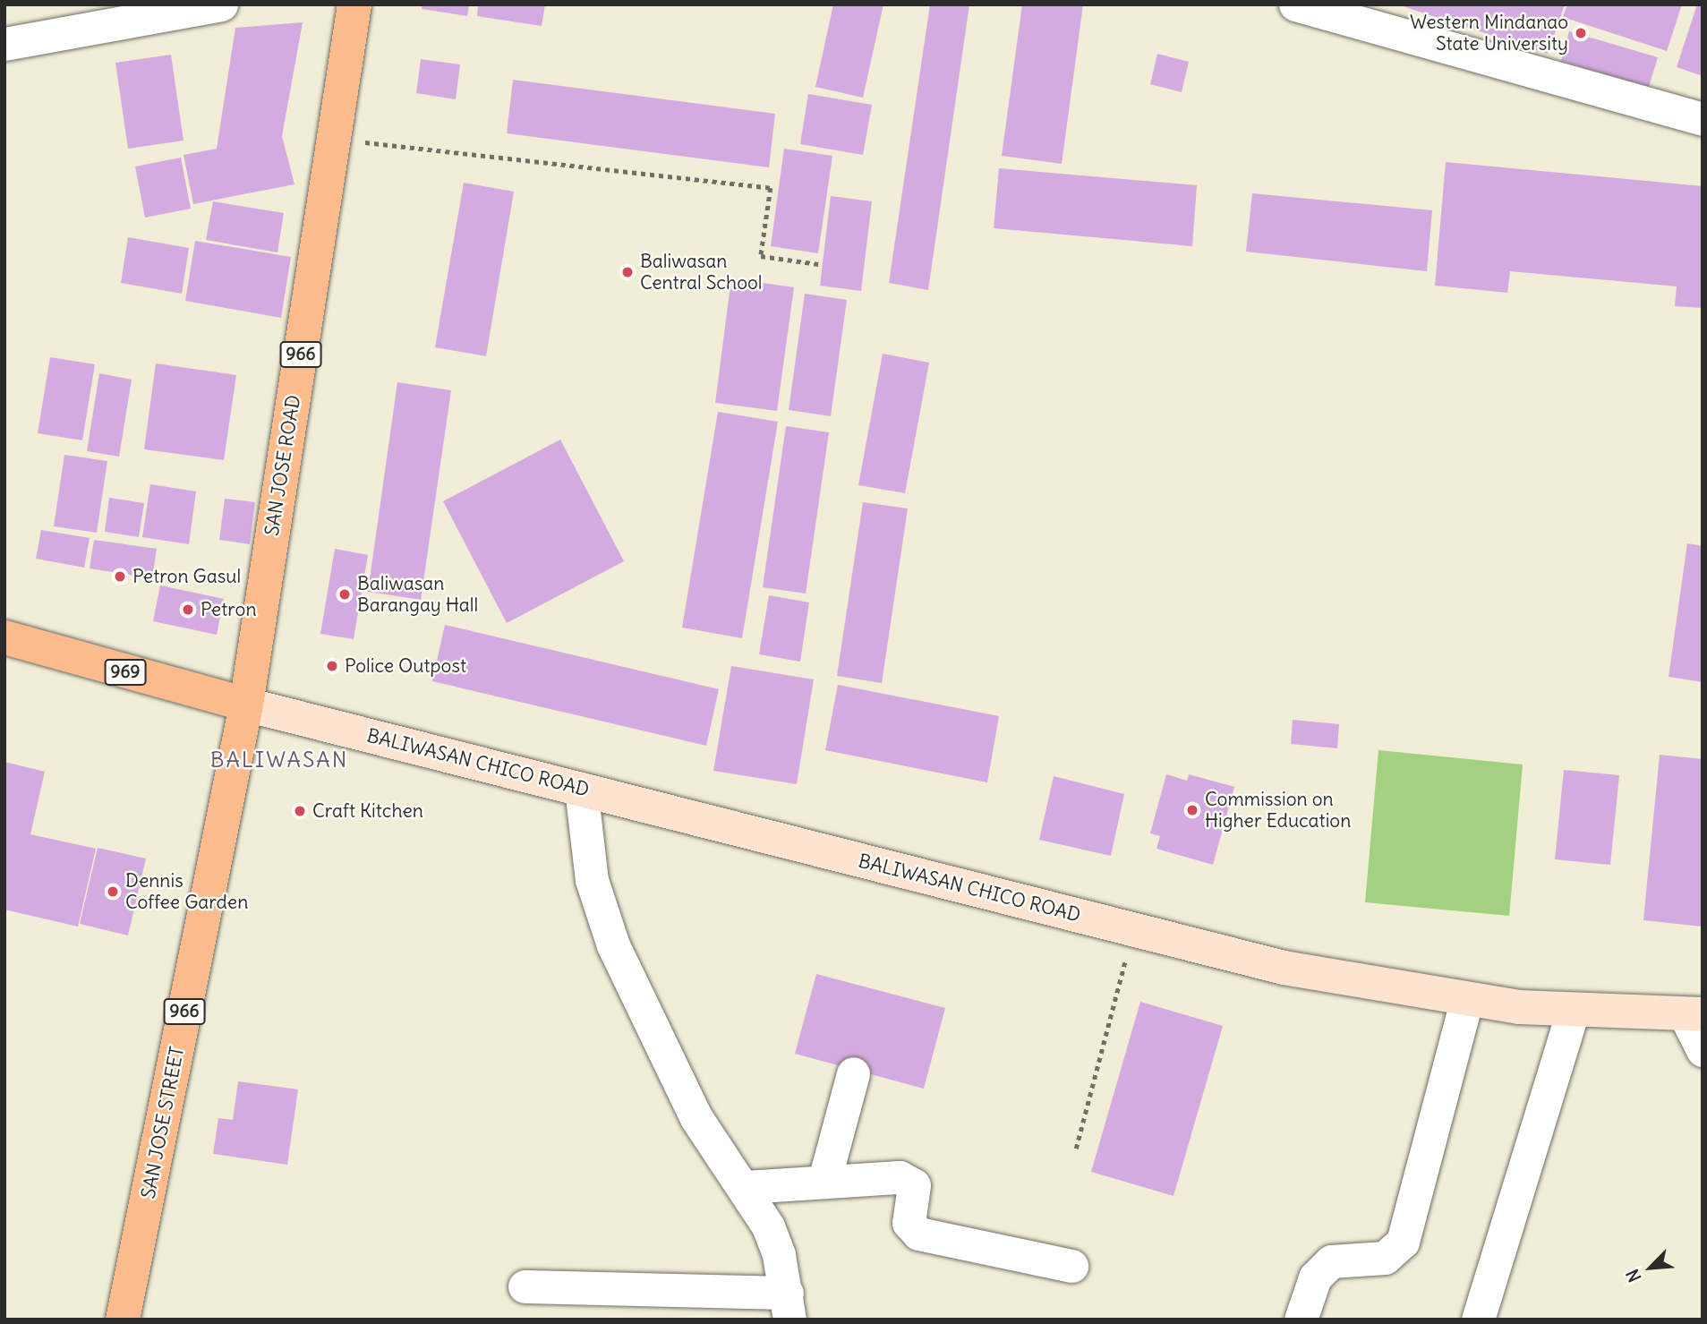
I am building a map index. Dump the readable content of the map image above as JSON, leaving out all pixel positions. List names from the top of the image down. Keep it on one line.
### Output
{"streets":{"main road":["966","SAN JOSE ROAD","969","BALIWASAN CHICO ROAD","SAN JOSE STREET"]},"crossings":[["SAN JOSE ROAD","969"],["SAN JOSE ROAD","BALIWASAN CHICO ROAD"],["SAN JOSE ROAD","SAN JOSE STREET"],["969","BALIWASAN CHICO ROAD"],["969","SAN JOSE STREET"],["BALIWASAN CHICO ROAD","SAN JOSE STREET"]],"districts":["BALIWASAN"],"places":["Western Mindanao State University","Baliwasan Central School","Petron Gasul","Baliwasan Barangay Hall","Petron","Police Outpost","Commission on Higher Education","Craft Kitchen","Dennis Coffee Garden"],"north":"bottom left"}
